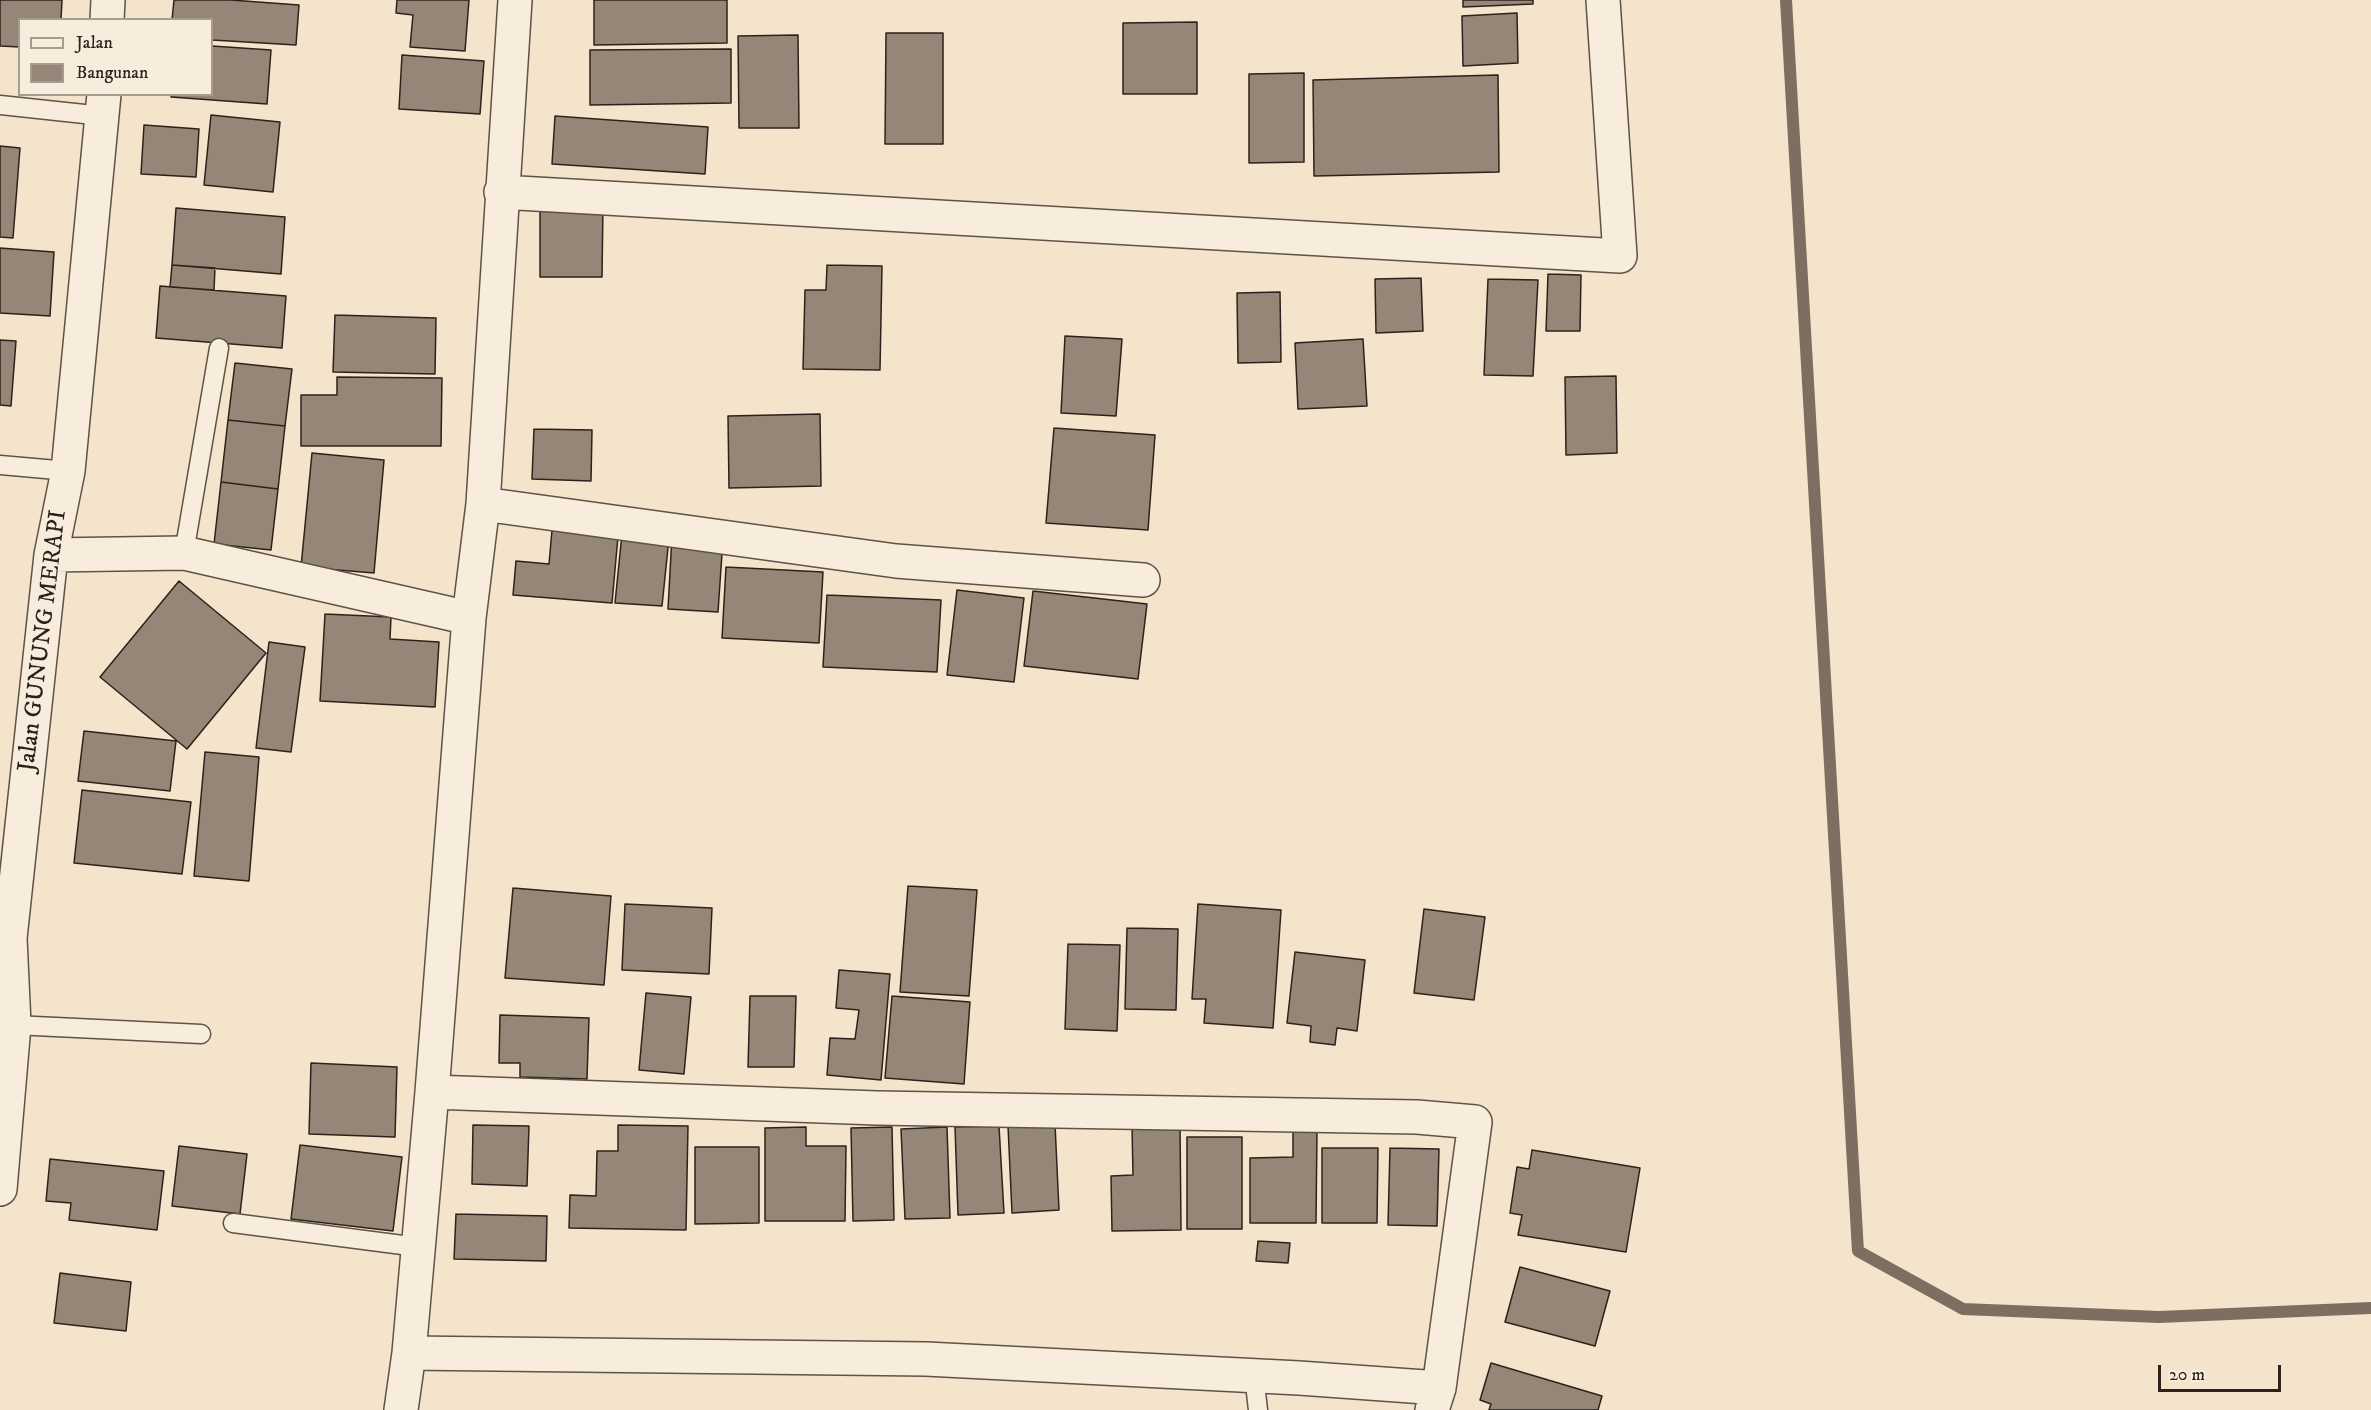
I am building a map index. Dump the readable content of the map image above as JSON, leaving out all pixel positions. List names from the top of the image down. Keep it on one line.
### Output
{"streets":{"street":["Jalan GUNUNG MERAPI"]},"legend":["Jalan","Bangunan"],"scale_bar":"20 m"}
